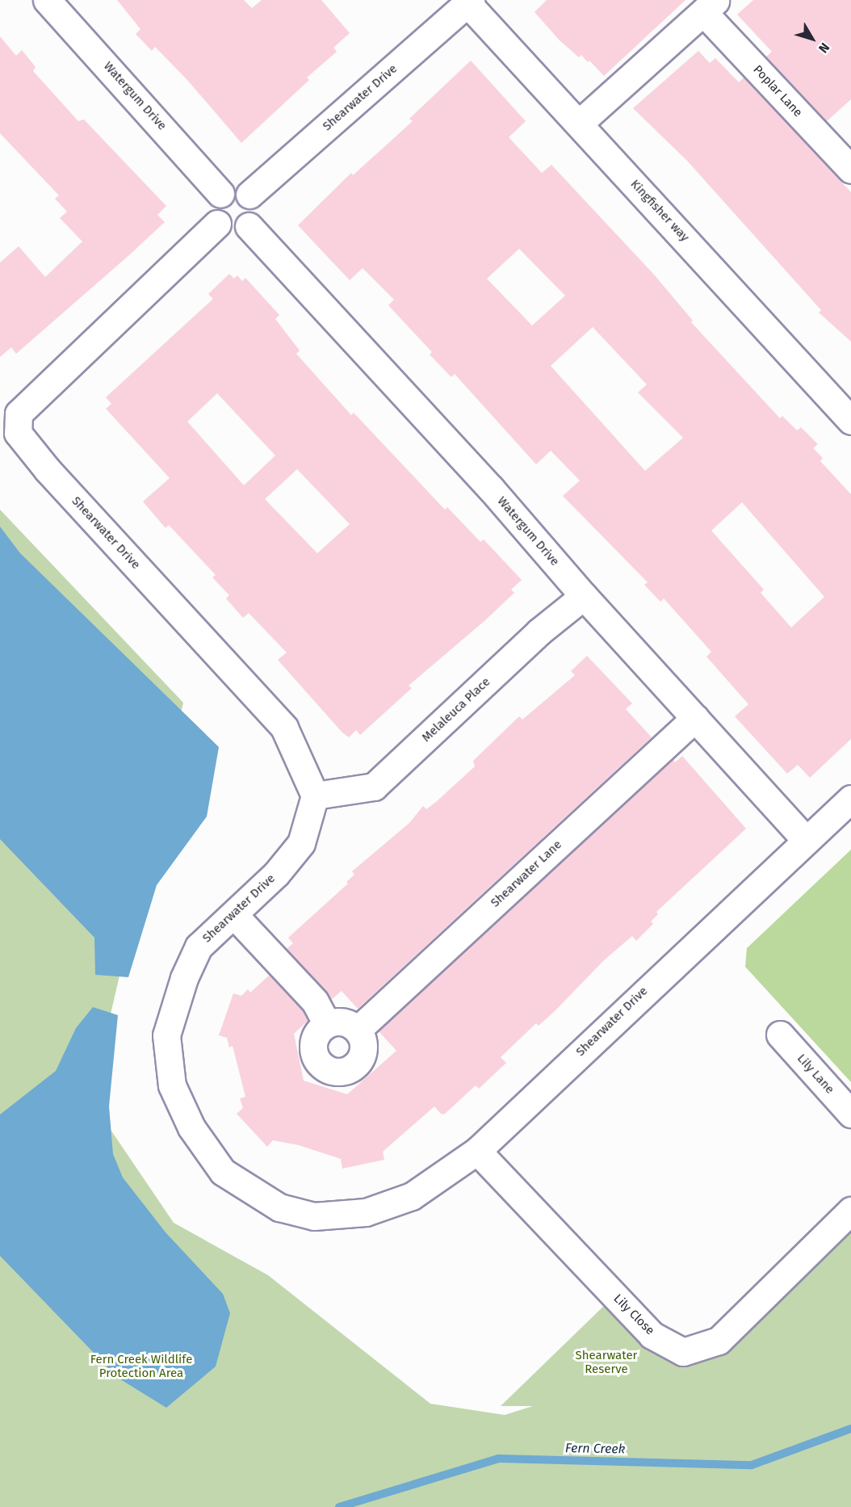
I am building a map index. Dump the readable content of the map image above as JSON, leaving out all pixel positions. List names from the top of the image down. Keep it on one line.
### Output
{"streets":{"street":["Poplar Lane","Watergum Drive","Shearwater Drive","Kingfisher way","Melaleuca Place","Shearwater Lane","Lily Lane","Lily Close"]},"crossings":[["Poplar Lane","Kingfisher way"],["Watergum Drive","Shearwater Drive"],["Watergum Drive","Melaleuca Place"],["Watergum Drive","Shearwater Lane"],["Shearwater Drive","Kingfisher way"],["Shearwater Drive","Melaleuca Place"],["Shearwater Drive","Lily Close"]],"water":["Fern Creek"],"parks":["Shearwater Reserve","Fern Creek Wildlife Protection Area"],"north":"bottom right"}
